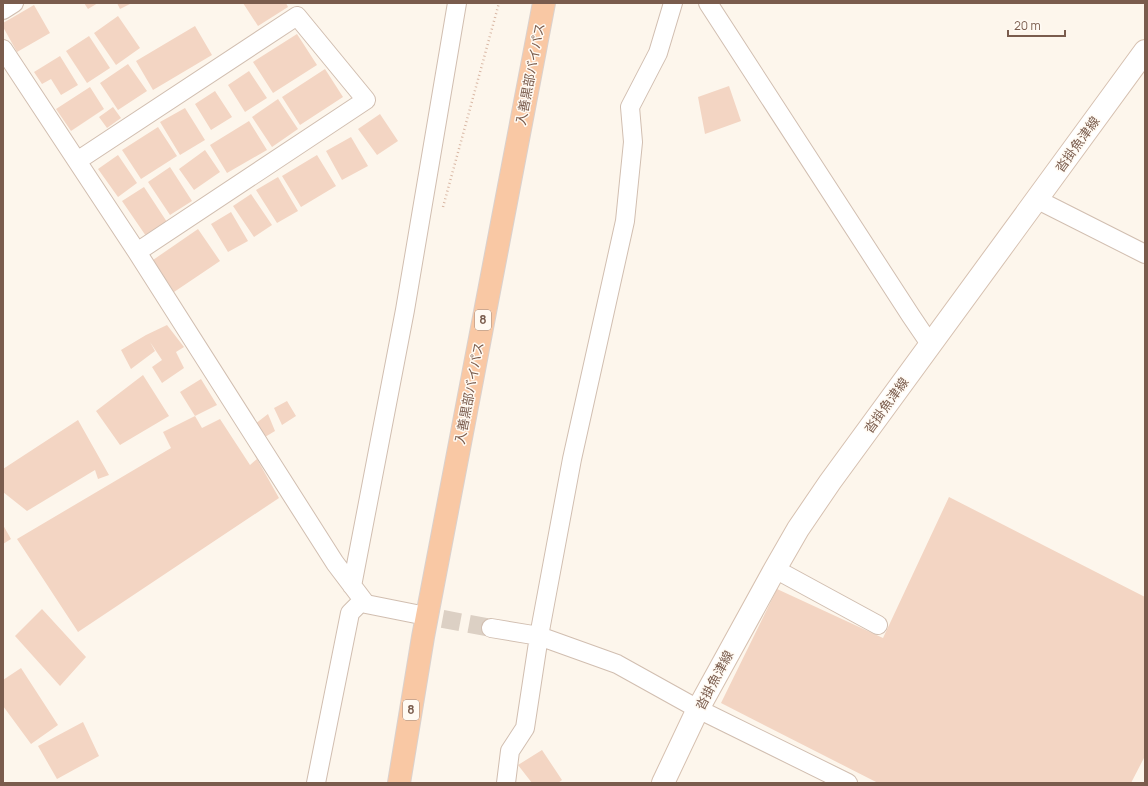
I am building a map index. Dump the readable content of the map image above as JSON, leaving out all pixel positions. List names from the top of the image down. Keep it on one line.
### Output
{"streets":{"highway":["入善黒部バイパス","8"],"main road":["沓掛魚津線"]},"scale_bar":"20 m"}
